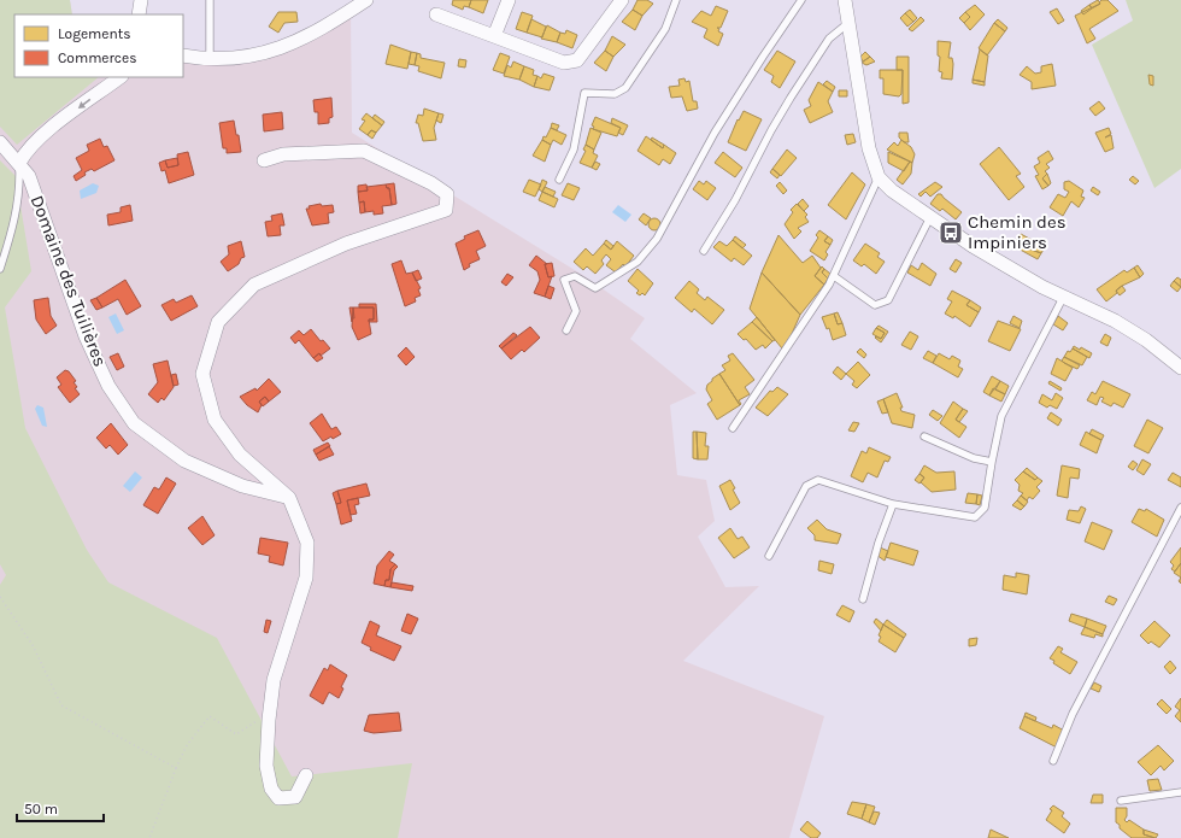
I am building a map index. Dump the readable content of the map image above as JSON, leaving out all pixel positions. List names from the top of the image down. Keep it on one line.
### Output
{"streets":{"street":["Domaine des Tuilières"]},"places":{"bus stop":["Chemin des Impiniers"]},"legend":["Logements","Commerces"],"scale_bar":"50 m"}
